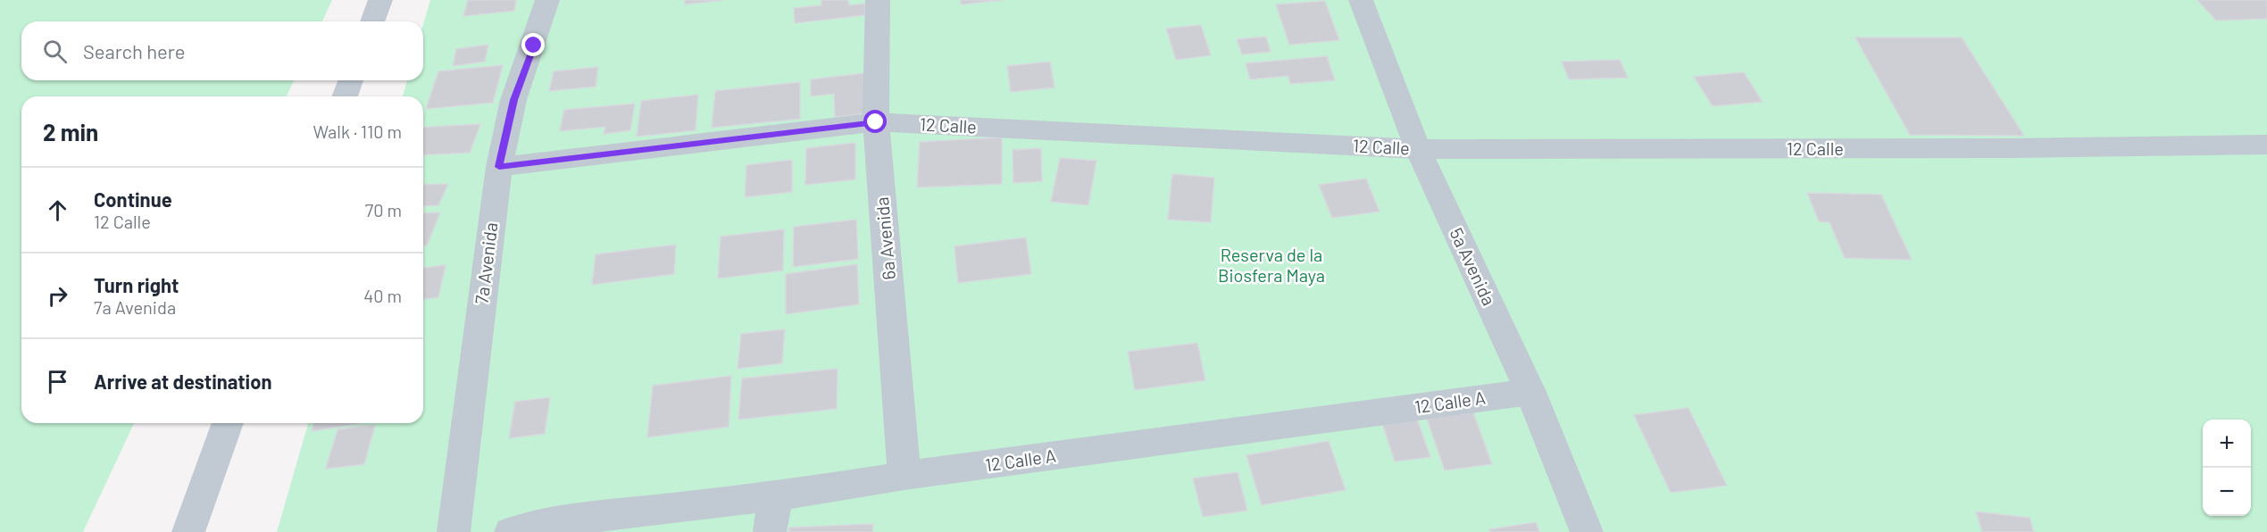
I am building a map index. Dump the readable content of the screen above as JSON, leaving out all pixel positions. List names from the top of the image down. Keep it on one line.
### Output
{"streets":{"street":["12 Calle","6a Avenida","7a Avenida","5a Avenida","12 Calle A"]},"crossings":[["12 Calle","6a Avenida"],["12 Calle","7a Avenida"],["12 Calle","5a Avenida"],["6a Avenida","12 Calle A"],["5a Avenida","12 Calle A"]],"parks":["Reserva de la Biosfera Maya"],"page":{"search":"Search here","heading":["2 min","Walk · 110 m"],"list":[["Continue","12 Calle","70 m"],["Turn right","7a Avenida","40 m"],"Arrive at destination"],"map_buttons":["+","−"]}}
